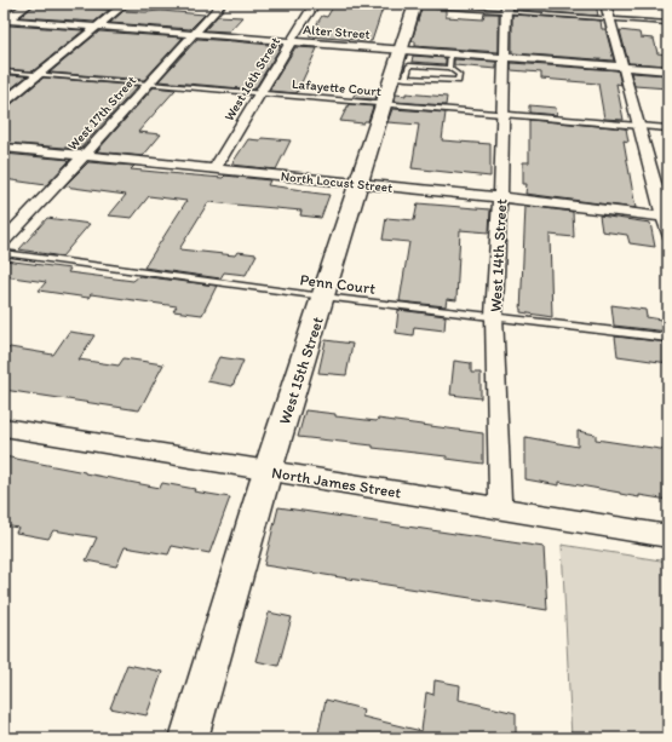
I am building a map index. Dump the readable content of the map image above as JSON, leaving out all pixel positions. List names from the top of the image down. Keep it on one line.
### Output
{"streets":{"main road":["West 15th Street"],"street":["Alter Street","West 16th Street","West 17th Street","North Locust Street","West 14th Street","North James Street"],"lane":["Lafayette Court","Penn Court"]},"crossings":[["Alter Street","West 16th Street"],["Alter Street","West 17th Street"],["Alter Street","West 14th Street"],["Alter Street","West 15th Street"],["West 16th Street","Lafayette Court"],["West 16th Street","North Locust Street"],["Lafayette Court","West 17th Street"],["Lafayette Court","West 14th Street"],["Lafayette Court","West 15th Street"],["West 17th Street","North Locust Street"],["North Locust Street","West 14th Street"],["North Locust Street","West 15th Street"],["West 14th Street","Penn Court"],["West 14th Street","North James Street"],["Penn Court","West 15th Street"],["West 15th Street","North James Street"]]}
